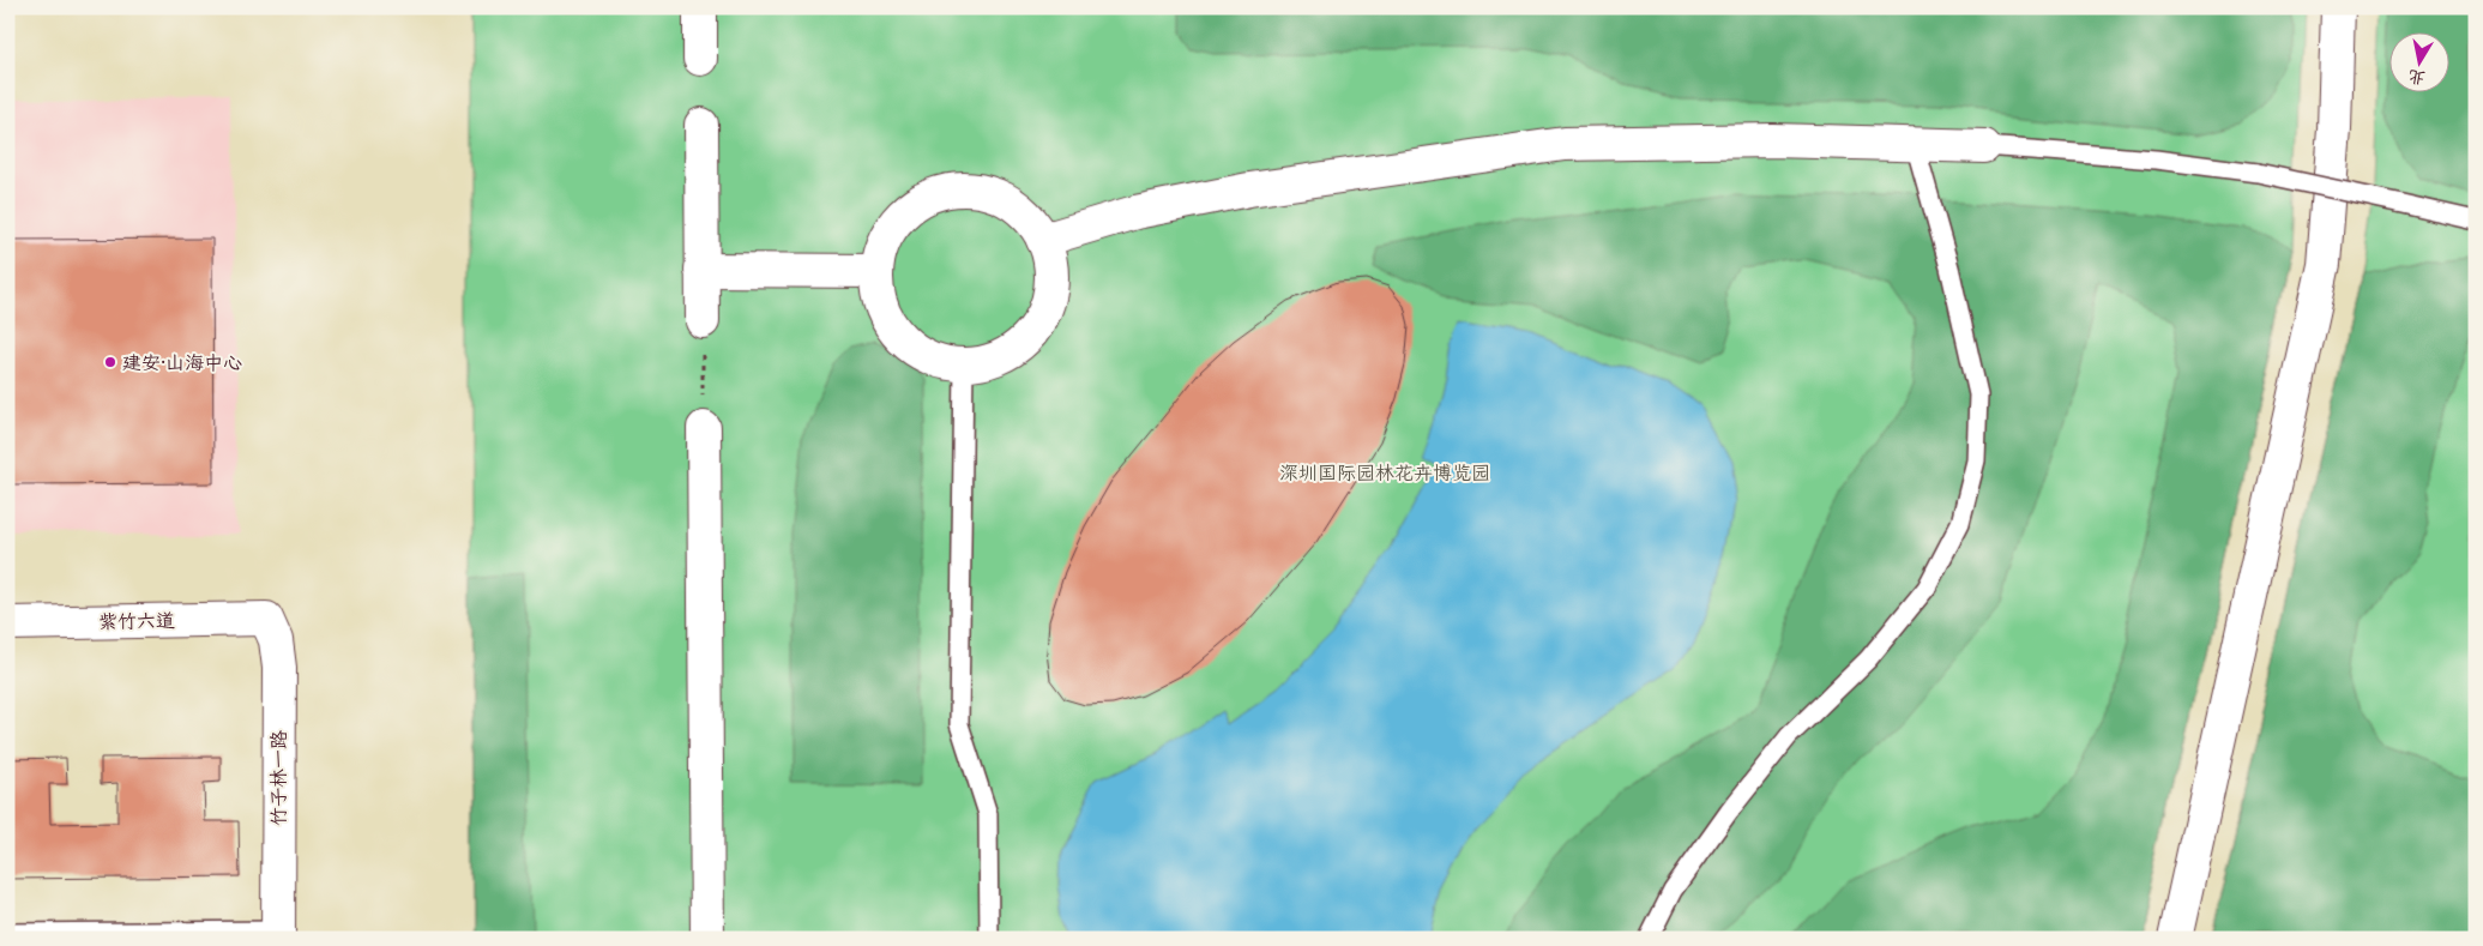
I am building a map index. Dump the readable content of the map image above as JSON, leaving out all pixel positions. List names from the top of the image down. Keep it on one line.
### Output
{"streets":{"street":["紫竹六道","竹子林一路"]},"crossings":[["紫竹六道","竹子林一路"]],"parks":["深圳国际园林花卉博览园"],"places":["建安·山海中心"],"north":"bottom"}
